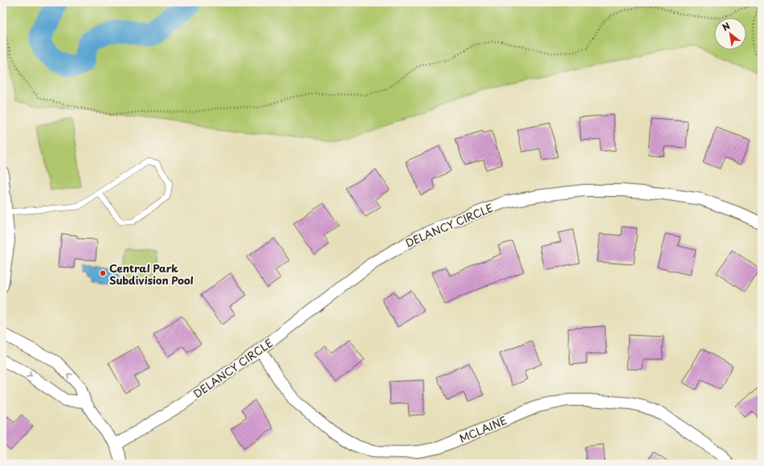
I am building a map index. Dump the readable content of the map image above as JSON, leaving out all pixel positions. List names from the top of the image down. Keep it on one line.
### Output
{"streets":{"street":["DELANCY CIRCLE","MCLAINE"]},"crossings":[["DELANCY CIRCLE","MCLAINE"]],"places":["Central Park Subdivision Pool"],"north":"top left"}
